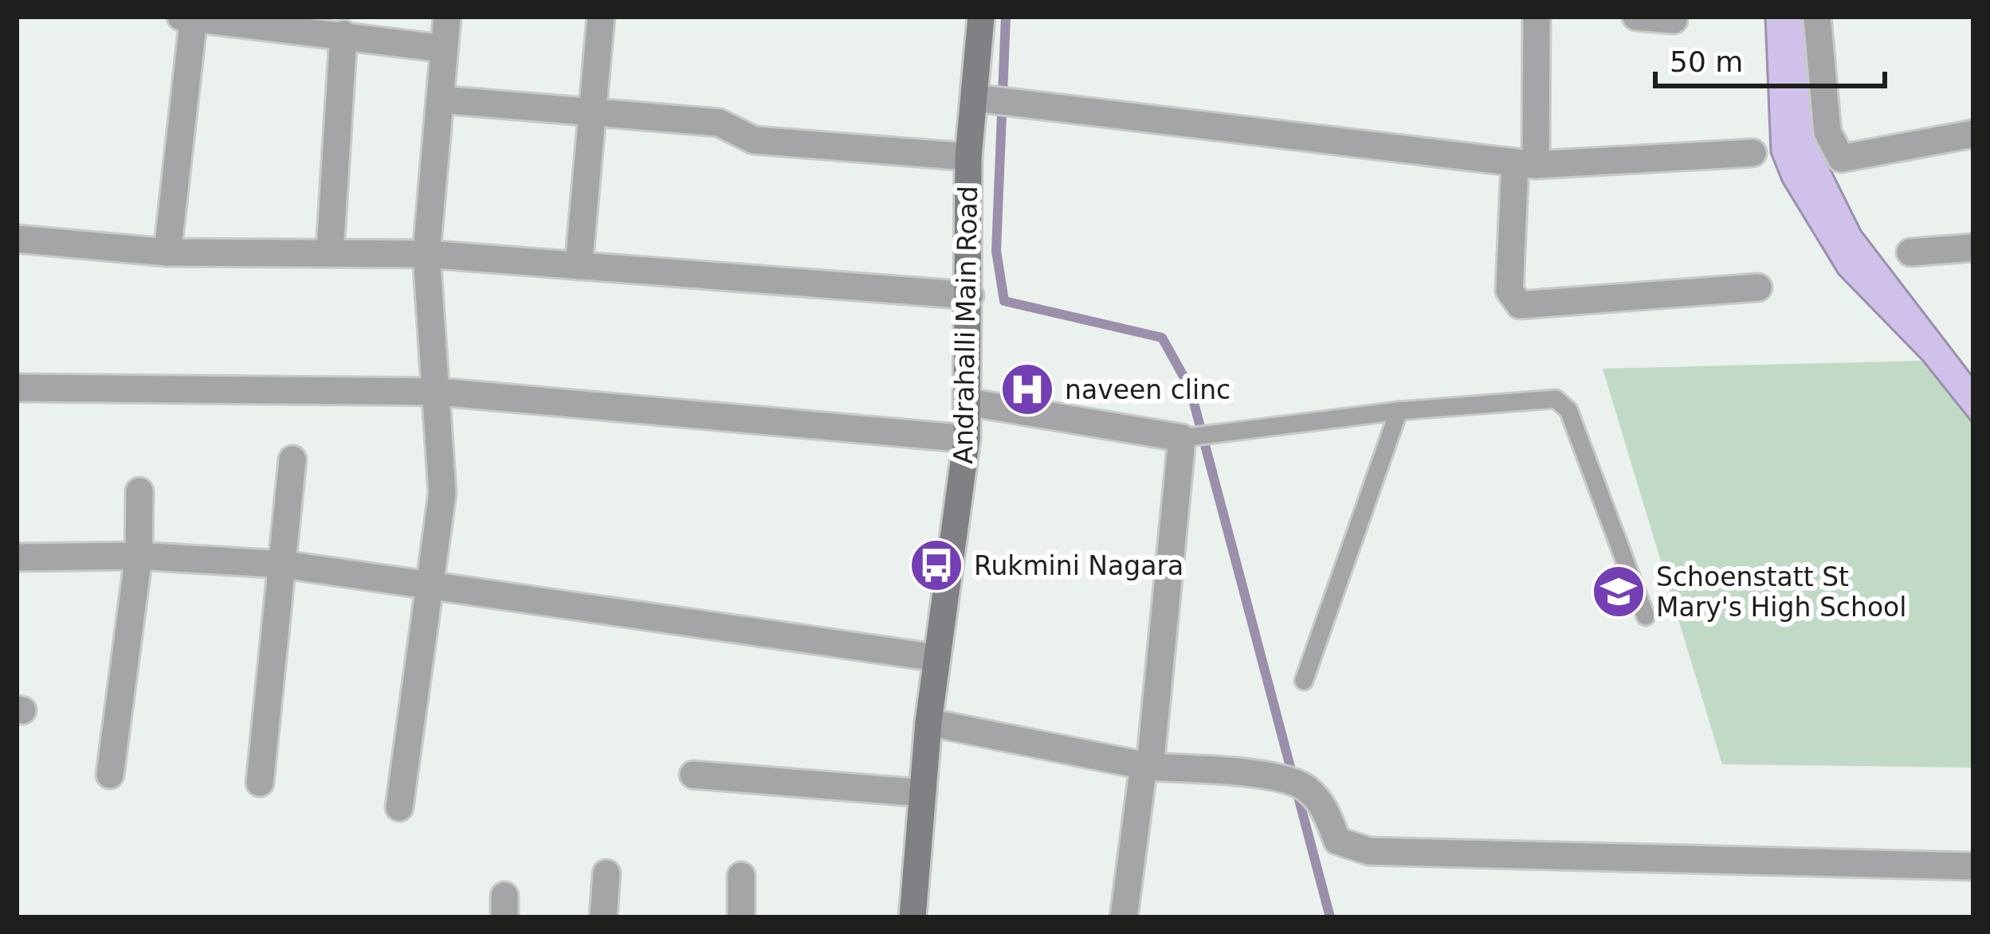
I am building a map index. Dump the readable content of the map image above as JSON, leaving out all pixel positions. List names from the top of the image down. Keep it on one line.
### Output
{"streets":{"main road":["Andrahalli Main Road"]},"places":{"hospital":["naveen clinc"],"bus stop":["Rukmini Nagara"],"school or university":["Schoenstatt St Mary's High School"]},"scale_bar":"50 m"}
